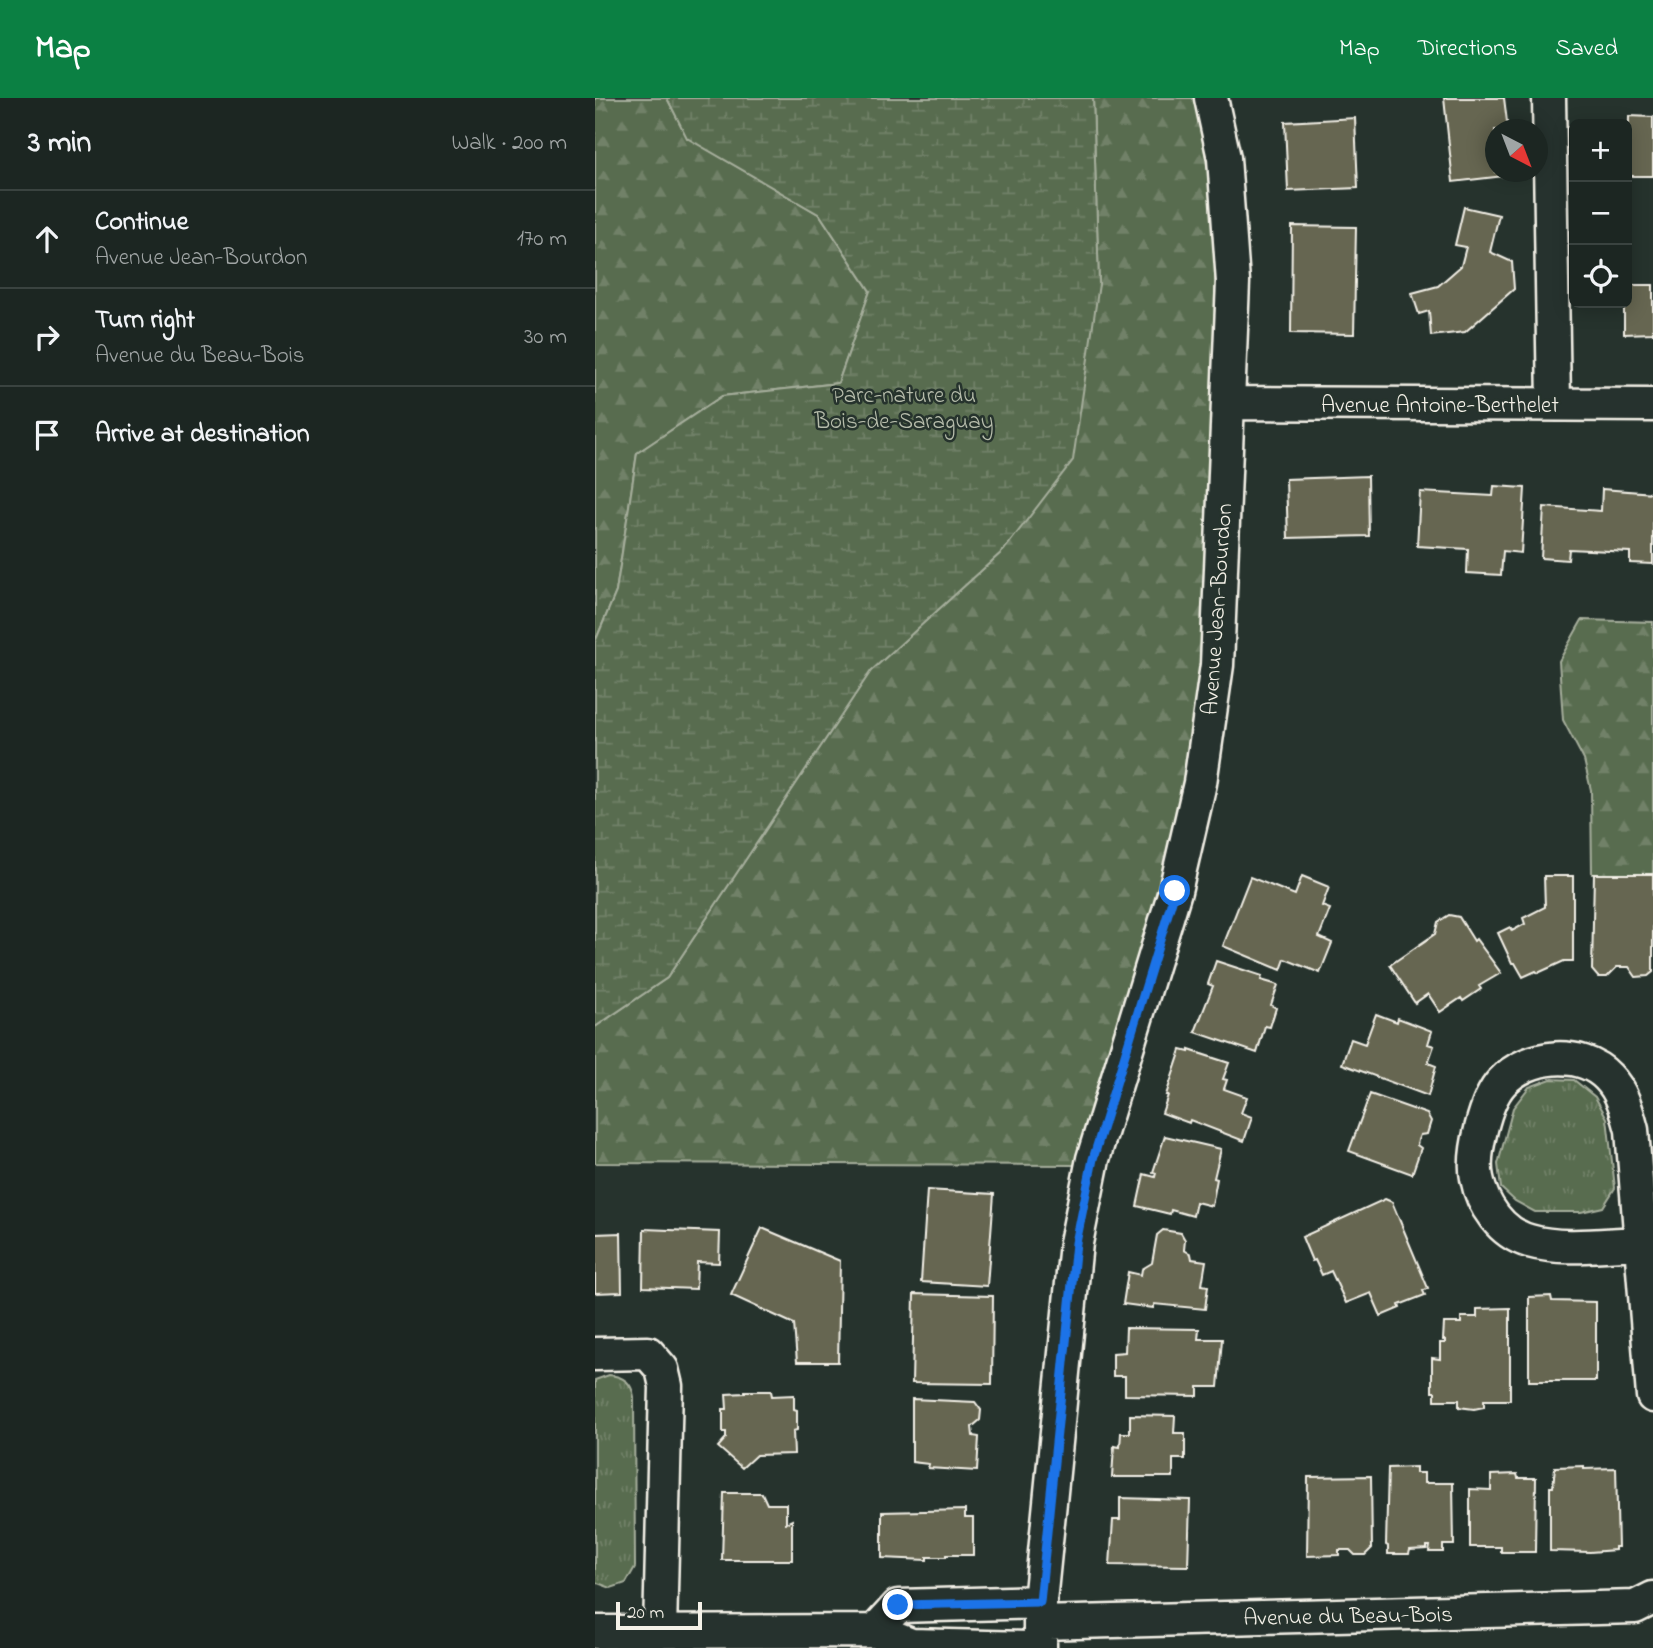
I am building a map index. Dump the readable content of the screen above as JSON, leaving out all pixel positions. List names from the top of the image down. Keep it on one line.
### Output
{"streets":{"street":["Avenue Antoine-Berthelet","Avenue Jean-Bourdon","Avenue du Beau-Bois"]},"crossings":[["Avenue Antoine-Berthelet","Avenue Jean-Bourdon"],["Avenue Jean-Bourdon","Avenue du Beau-Bois"]],"parks":["Parc-nature du Bois-de-Saraguay"],"scale_bar":"20 m","north":"bottom right","page":{"header":"Map","nav":["Map","Directions","Saved"],"heading":["3 min","Walk · 200 m"],"map_buttons":["+","−"],"list":[["Continue","Avenue Jean-Bourdon","170 m"],["Turn right","Avenue du Beau-Bois","30 m"],"Arrive at destination"],"scale":"20 m"}}
